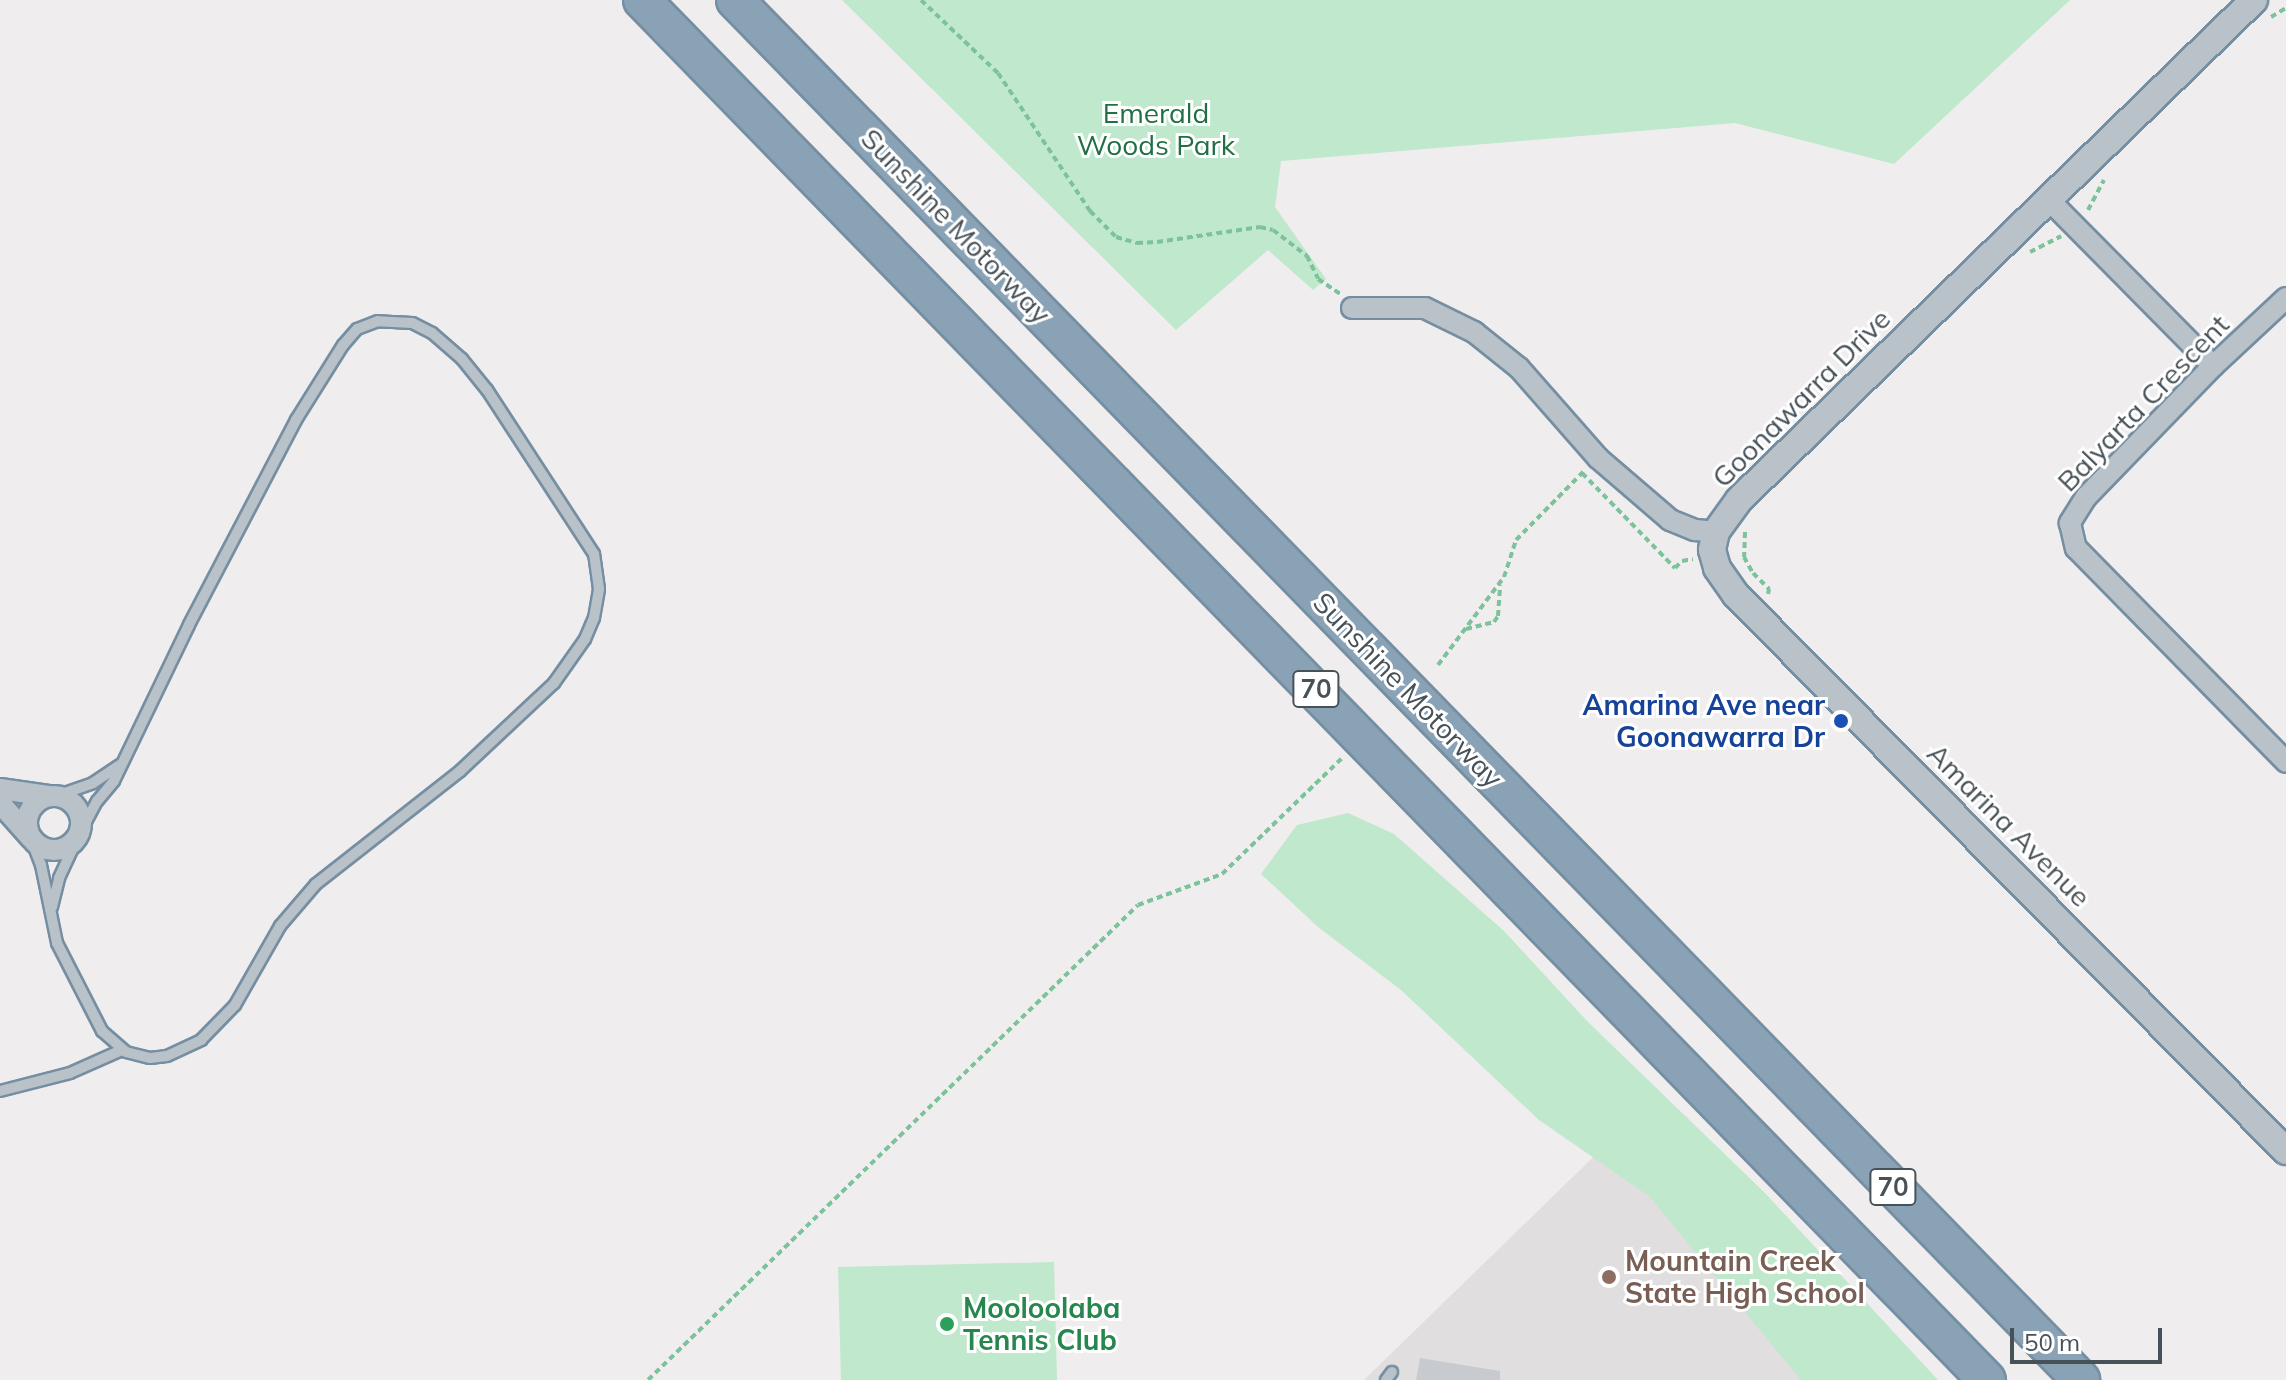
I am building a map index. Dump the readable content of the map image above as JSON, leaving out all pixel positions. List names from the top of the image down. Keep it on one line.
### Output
{"streets":{"highway":["Sunshine Motorway","70"],"street":["Goonawarra Drive","Balyarta Crescent","Amarina Avenue"]},"crossings":[["Goonawarra Drive","Amarina Avenue"]],"parks":["Emerald Woods Park"],"places":["Amarina Ave near Goonawarra Dr","Mountain Creek State High School","Mooloolaba Tennis Club"],"scale_bar":"50 m"}
